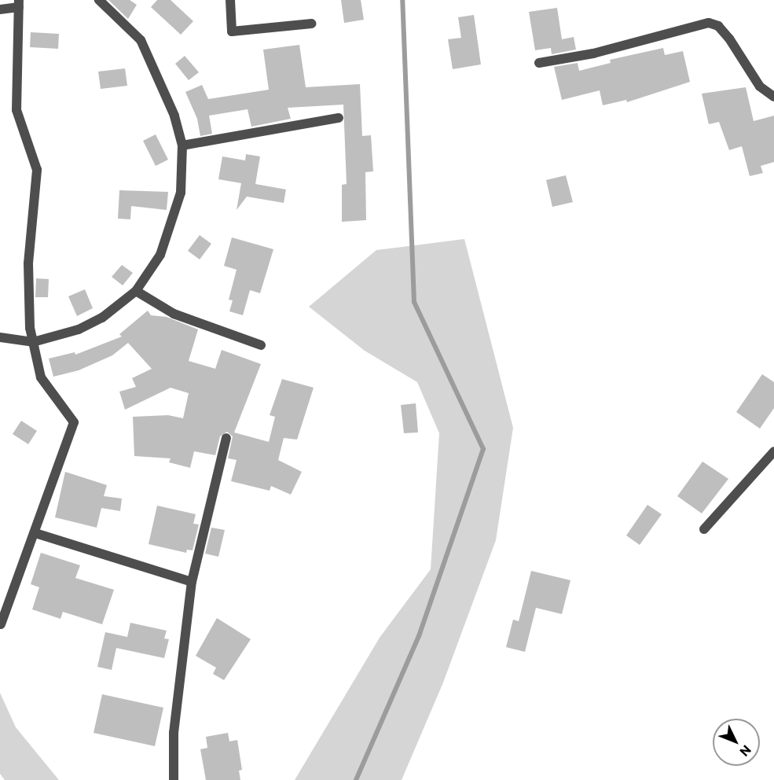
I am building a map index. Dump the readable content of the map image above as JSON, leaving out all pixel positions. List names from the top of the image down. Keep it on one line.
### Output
{"north":"bottom right"}
